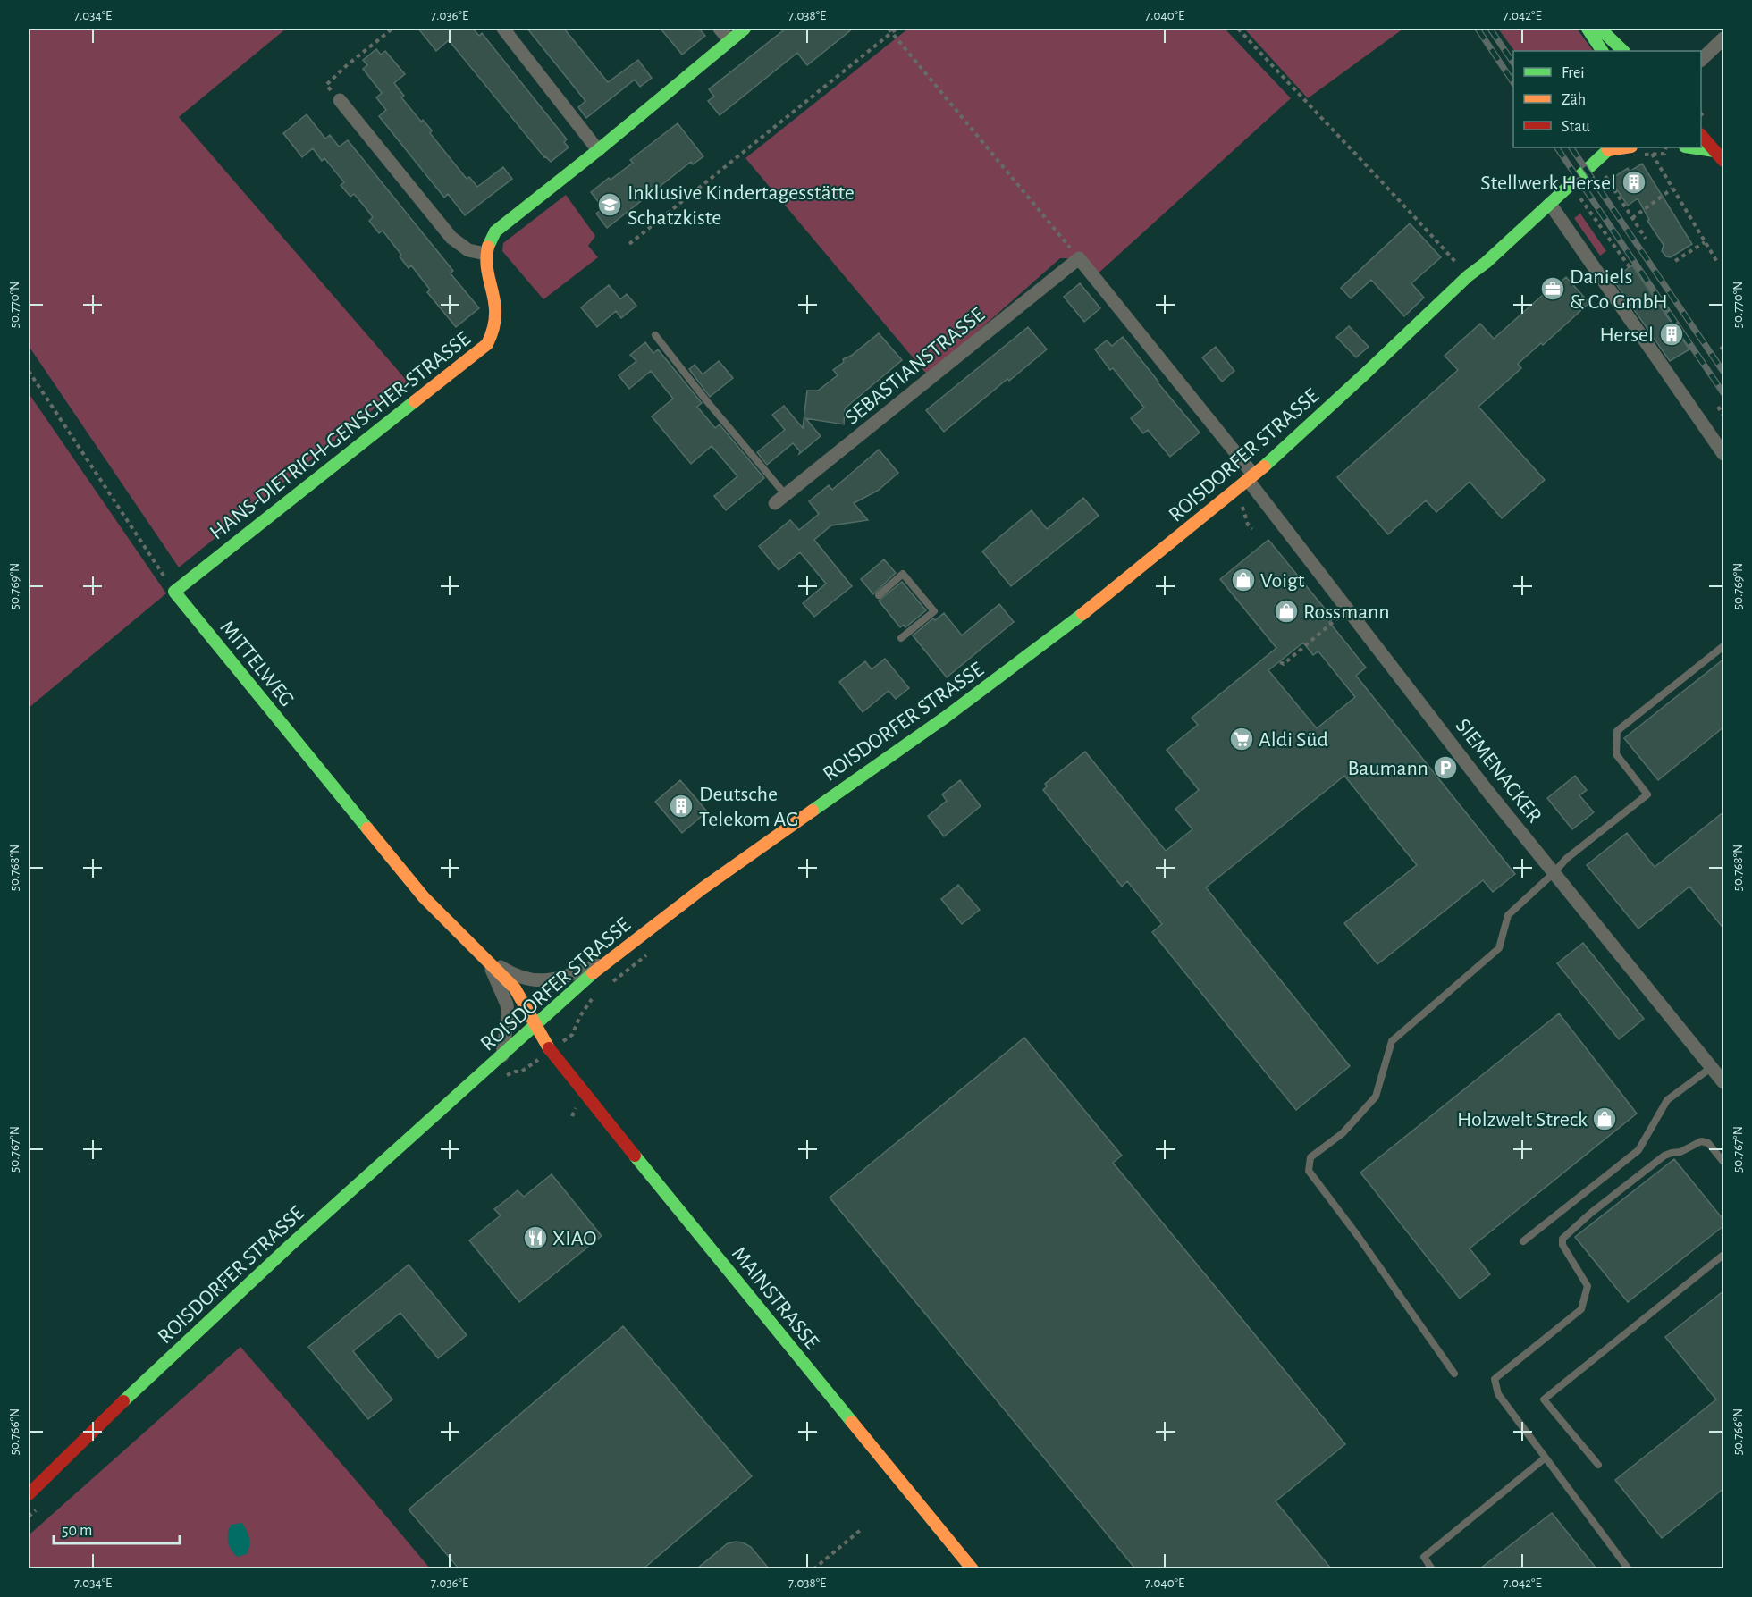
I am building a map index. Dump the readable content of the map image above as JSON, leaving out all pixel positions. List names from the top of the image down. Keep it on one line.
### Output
{"streets":{"main road":["HANS-DIETRICH-GENSCHER-STRASSE","ROISDORFER STRASSE","MITTELWEG","MAINSTRASSE"],"street":["SEBASTIANSTRASSE","SIEMENACKER"]},"crossings":[["SEBASTIANSTRASSE","SIEMENACKER"],["HANS-DIETRICH-GENSCHER-STRASSE","MITTELWEG"],["ROISDORFER STRASSE","MITTELWEG"],["ROISDORFER STRASSE","SIEMENACKER"],["MITTELWEG","MAINSTRASSE"]],"places":{"building":["Stellwerk Hersel","Hersel","Deutsche Telekom AG"],"school or university":["Inklusive Kindertagesstätte Schatzkiste"],"office":["Daniels & Co GmbH"],"shop":["Voigt","Rossmann","Holzwelt Streck"],"supermarket":["Aldi Süd"],"parking":["Baumann"],"restaurant":["XIAO"]},"legend":["Frei","Zäh","Stau"],"scale_bar":"50 m","coordinates":["7.034°E","7.036°E","7.038°E","7.040°E","7.042°E","50.770°N","50.769°N","50.768°N","50.767°N","50.766°N"]}
